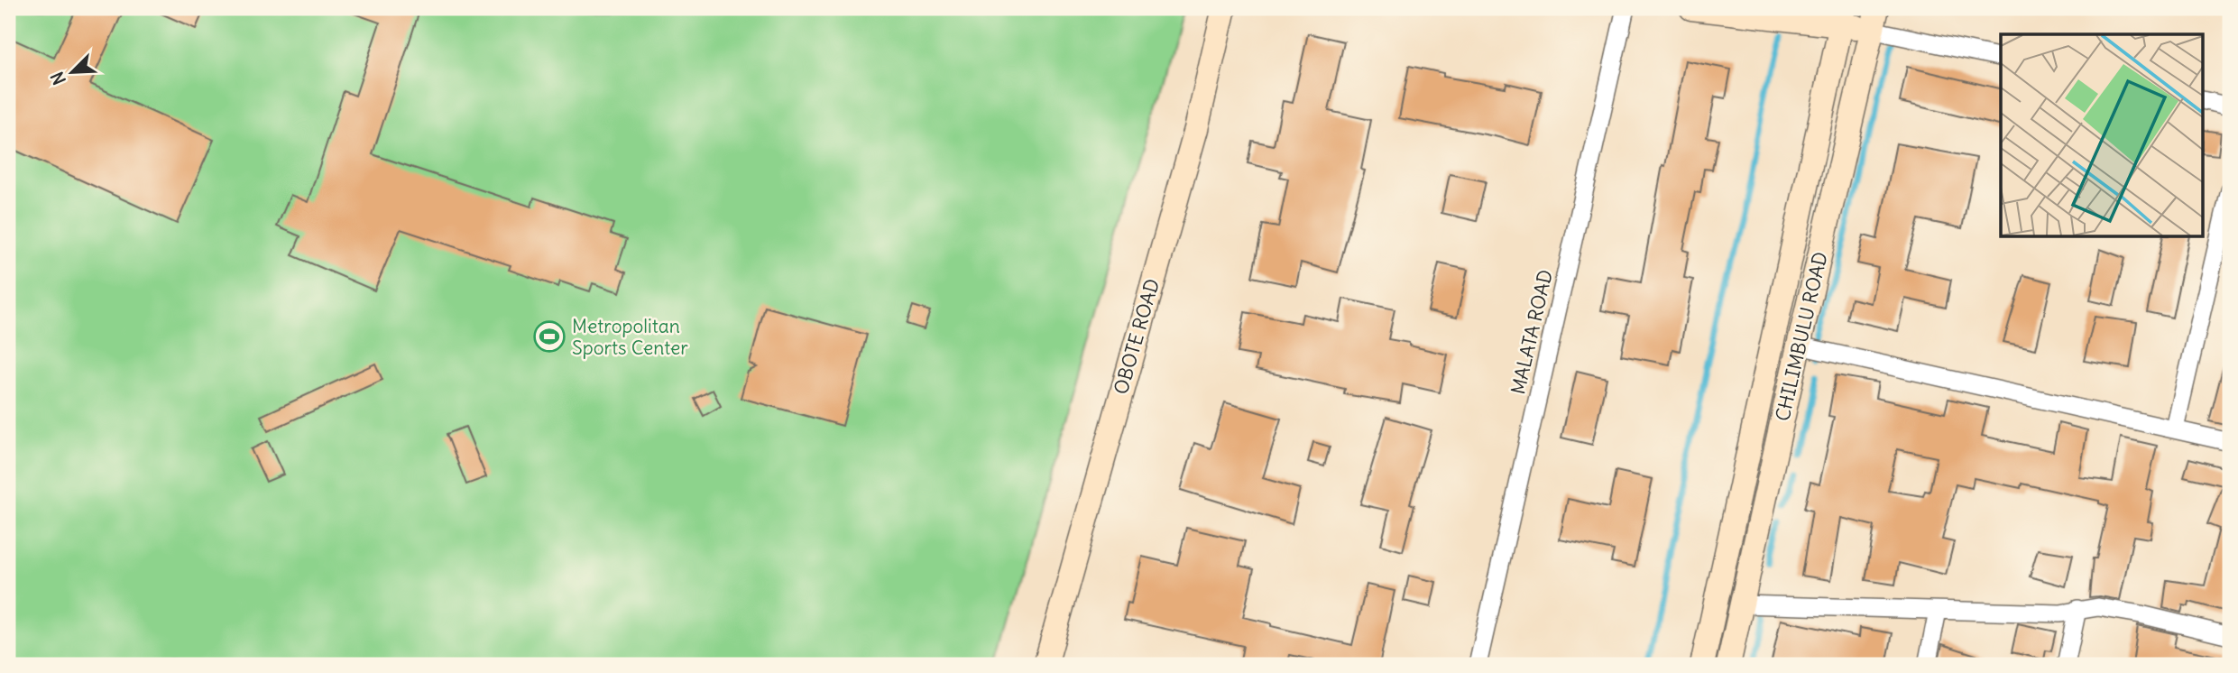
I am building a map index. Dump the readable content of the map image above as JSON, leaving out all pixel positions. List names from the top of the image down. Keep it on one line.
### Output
{"streets":{"main road":["OBOTE ROAD","CHILIMBULU ROAD"],"street":["MALATA ROAD"]},"places":{"sports":["Metropolitan Sports Center"]},"north":"bottom left"}
